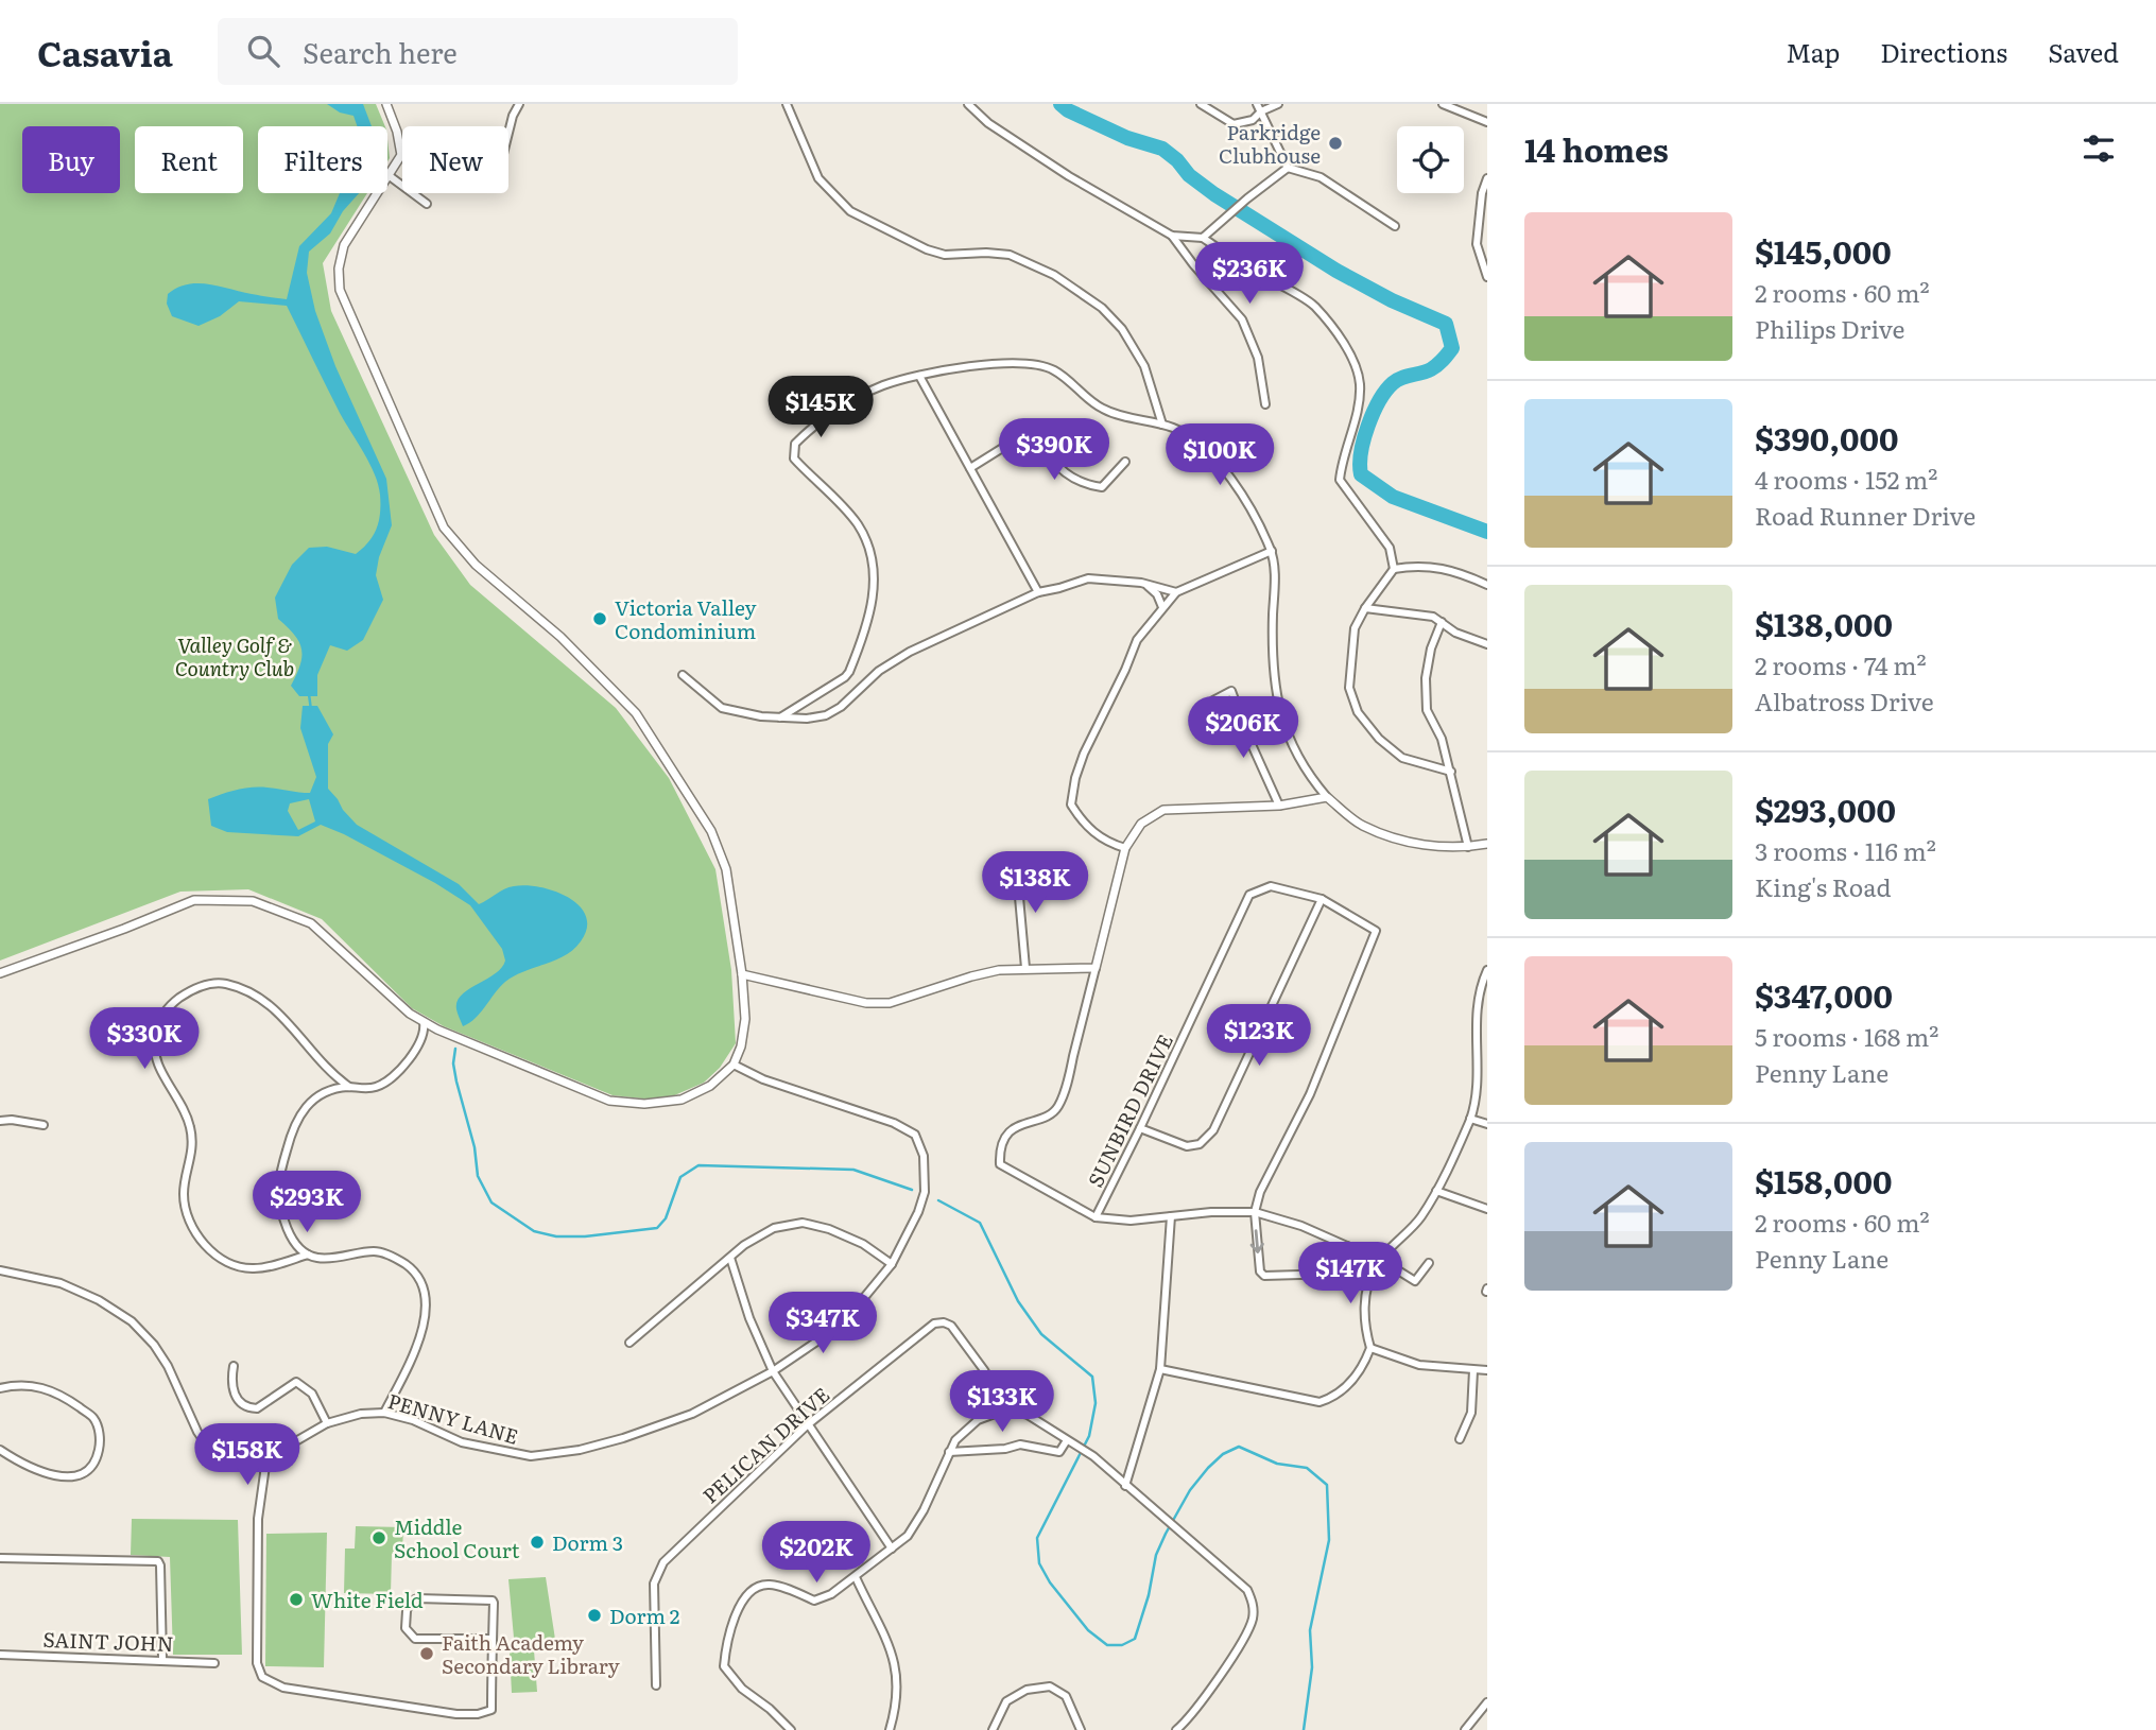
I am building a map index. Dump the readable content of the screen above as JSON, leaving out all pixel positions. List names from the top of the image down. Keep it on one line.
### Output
{"streets":{"street":["SUNBIRD DRIVE","PENNY LANE","PELICAN DRIVE","SAINT JOHN"]},"parks":["Valley Golf & Country Club"],"places":["Parkridge Clubhouse","Victoria Valley Condominium","Middle School Court","Dorm 3","White Field","Dorm 2","Faith Academy Secondary Library"],"page":{"header":"Casavia","search":"Search here","nav":["Map","Directions","Saved"],"heading":"14 homes","chip":["Buy","Rent","Filters","New"],"list":[{"name":"$145,000","note":"2 rooms · 60 m² · Philips Drive"},{"name":"$390,000","note":"4 rooms · 152 m² · Road Runner Drive"},{"name":"$138,000","note":"2 rooms · 74 m² · Albatross Drive"},{"name":"$293,000","note":"3 rooms · 116 m² · King's Road"},{"name":"$347,000","note":"5 rooms · 168 m² · Penny Lane"},{"name":"$158,000","note":"2 rooms · 60 m² · Penny Lane"}],"price":["$236K","$145K","$390K","$100K","$206K","$138K","$123K","$330K","$293K","$147K","$347K","$133K","$158K","$202K"]}}
